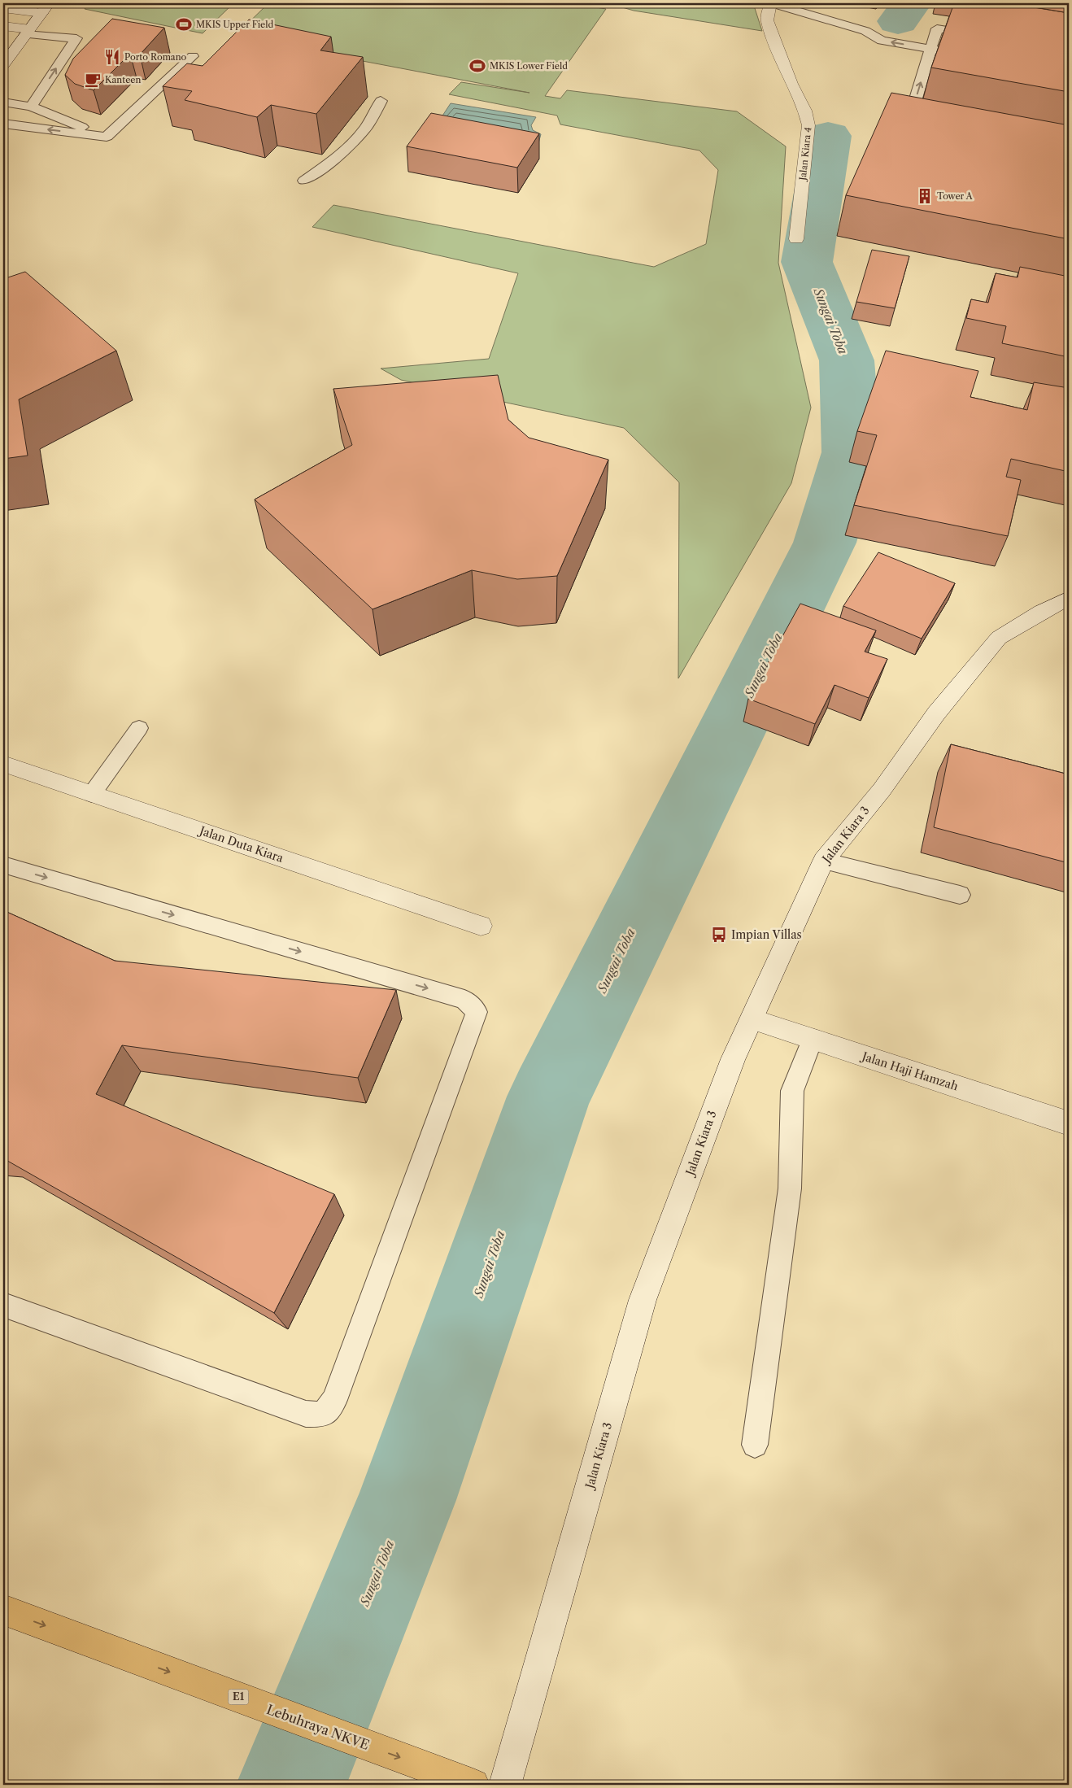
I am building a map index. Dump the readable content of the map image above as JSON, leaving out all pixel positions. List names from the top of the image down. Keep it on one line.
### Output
{"streets":{"highway":["E1","Lebuhraya NKVE"],"street":["Jalan Kiara 4","Jalan Kiara 3","Jalan Duta Kiara","Jalan Haji Hamzah"]},"crossings":[["Jalan Kiara 3","Jalan Haji Hamzah"]],"one_way":["Lebuhraya NKVE"],"water":["Sungai Toba"],"places":{"sports":["MKIS Upper Field","MKIS Lower Field"],"restaurant":["Porto Romano"],"cafe":["Kanteen"],"building":["Tower A"],"bus stop":["Impian Villas"]}}
